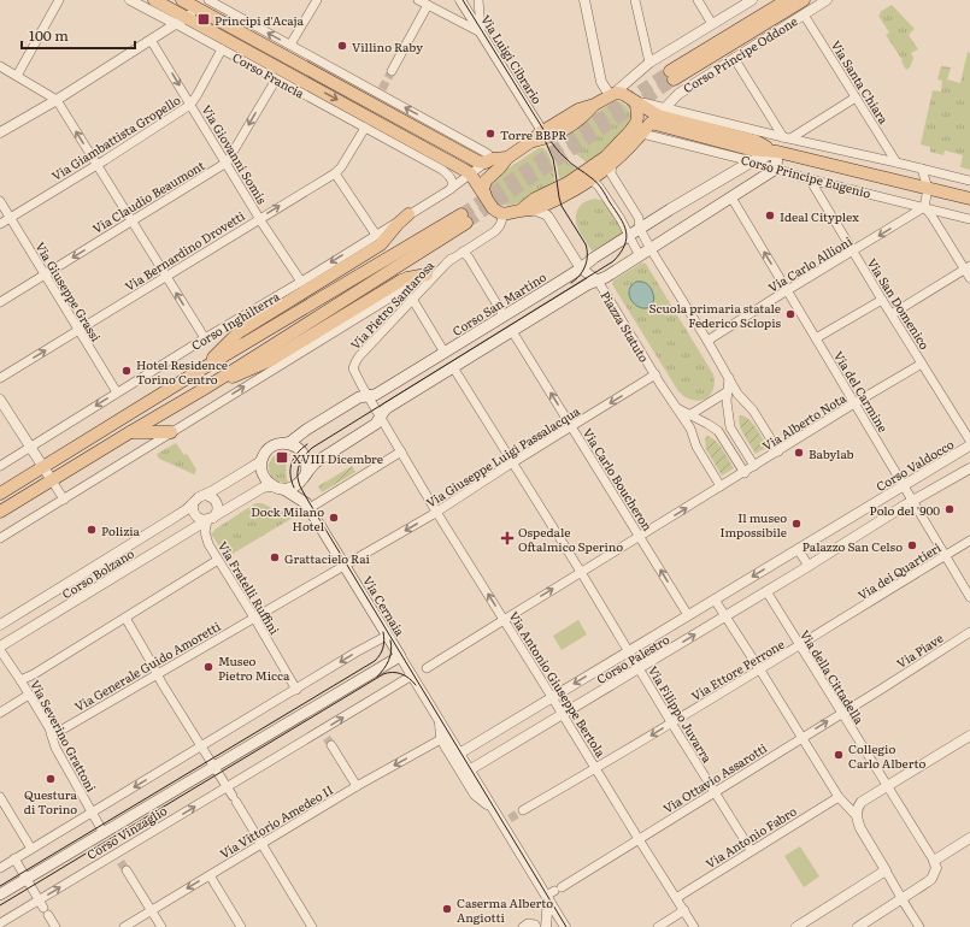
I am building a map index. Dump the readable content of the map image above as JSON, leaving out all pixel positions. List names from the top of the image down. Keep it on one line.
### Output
{"streets":{"main road":["Corso Principe Oddone","Corso Francia","Corso Principe Eugenio","Corso San Martino","Corso Inghilterra","Via Cernaia","Corso Vinzaglio"],"street":["Via Luigi Cibrario","Via Santa Chiara","Via Giambattista Gropello","Via Giovanni Somis","Via Claudio Beaumont","Via Bernardino Drovetti","Via Carlo Allioni","Via Giuseppe Grassi","Via San Domenico","Via Pietro Santarosa","Piazza Statuto","Via del Carmine","Via Alberto Nota","Via Giuseppe Luigi Passalacqua","Corso Valdocco","Via Carlo Boucheron","Via dei Quartieri","Corso Bolzano","Via Fratelli Ruffini","Via Piave","Corso Palestro","Via Generale Guido Amoretti","Via Ettore Perrone","Via della Cittadella","Via Antonio Giuseppe Bertola","Via Filippo Juvarra","Via Severino Grattoni","Via Ottavio Assarotti","Via Vittorio Amedeo II","Via Antonio Fabro"]},"crossings":[["Corso Principe Oddone","Via Santa Chiara"],["Corso Principe Oddone","Corso Principe Eugenio"],["Corso Francia","Via Giambattista Gropello"],["Corso Francia","Via Claudio Beaumont"],["Corso Francia","Via Bernardino Drovetti"],["Corso Francia","Corso Inghilterra"],["Via Giambattista Gropello","Via Giovanni Somis"],["Via Giambattista Gropello","Via Giuseppe Grassi"],["Via Giovanni Somis","Via Claudio Beaumont"],["Via Giovanni Somis","Via Bernardino Drovetti"],["Via Giovanni Somis","Corso Inghilterra"],["Corso Principe Eugenio","Via Carlo Allioni"],["Corso Principe Eugenio","Corso San Martino"],["Corso Principe Eugenio","Via San Domenico"],["Via Claudio Beaumont","Via Giuseppe Grassi"],["Via Bernardino Drovetti","Via Giuseppe Grassi"],["Via Carlo Allioni","Via San Domenico"],["Via Carlo Allioni","Via del Carmine"],["Via Giuseppe Grassi","Corso Inghilterra"],["Corso San Martino","Piazza Statuto"],["Corso San Martino","Corso Bolzano"],["Corso San Martino","Via Cernaia"],["Corso San Martino","Via Antonio Giuseppe Bertola"],["Via San Domenico","Via Alberto Nota"],["Via Pietro Santarosa","Via Antonio Giuseppe Bertola"],["Piazza Statuto","Via Alberto Nota"],["Piazza Statuto","Via Giuseppe Luigi Passalacqua"],["Via del Carmine","Via Alberto Nota"],["Via del Carmine","Corso Valdocco"],["Via del Carmine","Via dei Quartieri"],["Via Alberto Nota","Via Carlo Boucheron"],["Via Alberto Nota","Via Antonio Giuseppe Bertola"],["Via Alberto Nota","Via Filippo Juvarra"],["Via Giuseppe Luigi Passalacqua","Via Carlo Boucheron"],["Via Giuseppe Luigi Passalacqua","Via Fratelli Ruffini"],["Via Giuseppe Luigi Passalacqua","Via Cernaia"],["Via Giuseppe Luigi Passalacqua","Via Generale Guido Amoretti"],["Via Giuseppe Luigi Passalacqua","Via Antonio Giuseppe Bertola"],["Via Giuseppe Luigi Passalacqua","Via Filippo Juvarra"],["Corso Valdocco","Corso Palestro"],["Via Carlo Boucheron","Corso Palestro"],["Via dei Quartieri","Via Ettore Perrone"],["Corso Bolzano","Via Fratelli Ruffini"],["Corso Bolzano","Via Cernaia"],["Corso Bolzano","Via Severino Grattoni"],["Via Fratelli Ruffini","Via Generale Guido Amoretti"],["Via Cernaia","Corso Palestro"],["Via Cernaia","Via Ottavio Assarotti"],["Via Cernaia","Via Vittorio Amedeo II"],["Via Cernaia","Corso Vinzaglio"],["Via Piave","Via Ottavio Assarotti"],["Corso Palestro","Via della Cittadella"],["Corso Palestro","Via Antonio Giuseppe Bertola"],["Corso Palestro","Via Filippo Juvarra"],["Via Generale Guido Amoretti","Via Severino Grattoni"],["Via Ettore Perrone","Via della Cittadella"],["Via Ettore Perrone","Via Antonio Giuseppe Bertola"],["Via Ettore Perrone","Via Filippo Juvarra"],["Via della Cittadella","Via Ottavio Assarotti"],["Via Antonio Giuseppe Bertola","Via Ottavio Assarotti"],["Via Antonio Giuseppe Bertola","Via Antonio Fabro"],["Via Filippo Juvarra","Via Ottavio Assarotti"],["Via Filippo Juvarra","Via Antonio Fabro"],["Via Severino Grattoni","Corso Vinzaglio"]],"one_way":["Via Claudio Beaumont","Via Bernardino Drovetti","Via Carlo Boucheron","Via Vittorio Amedeo II"],"places":{"transit":["Principi d'Acaja","XVIII Dicembre"],"other":["Villino Raby","Torre BBPR","Ideal Cityplex","Scuola primaria statale Federico Sclopis","Hotel Residence Torino Centro","Babylab","Polo del '900","Dock Milano Hotel","Il museo Impossibile","Polizia","Palazzo San Celso","Grattacielo Rai","Museo Pietro Micca","Collegio Carlo Alberto","Questura di Torino","Caserma Alberto Angiotti"],"health":["Ospedale Oftalmico Sperino"]},"scale_bar":"100 m"}
